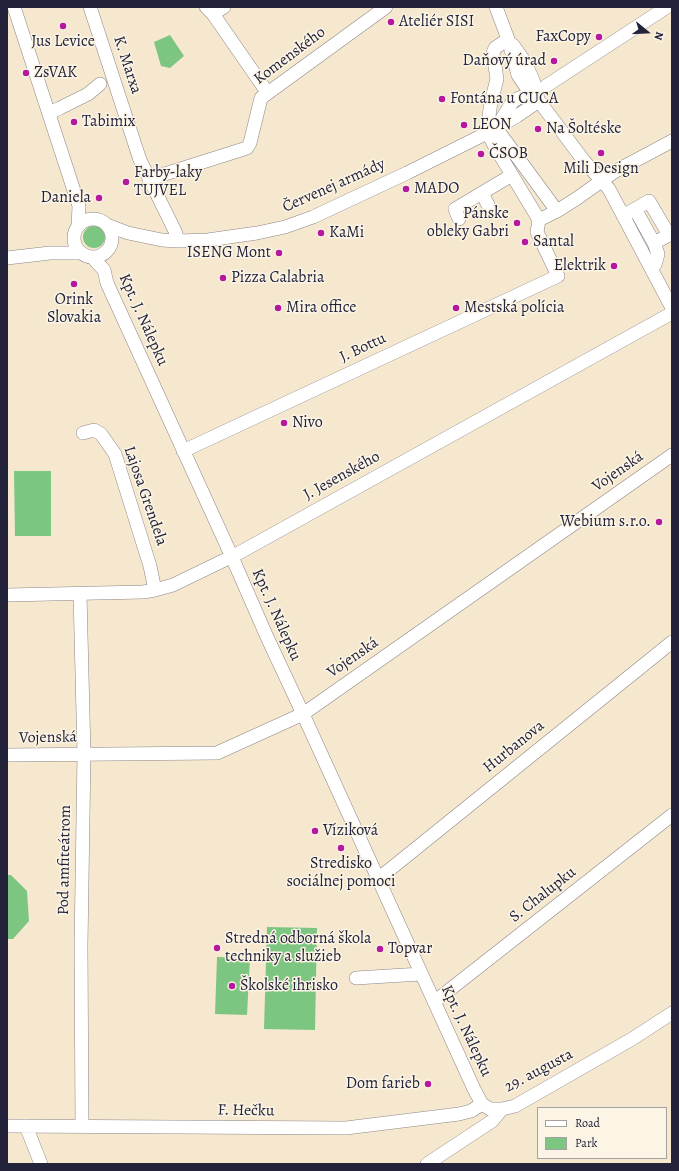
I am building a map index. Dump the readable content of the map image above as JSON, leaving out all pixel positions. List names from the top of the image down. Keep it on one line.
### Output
{"streets":{"street":["Komenského","K. Marxa","Červenej armády","Kpt. J. Nálepku","J. Bottu","Vojenská","J. Jesenského","Lajosa Grendela","Hurbanova","Pod amfiteátrom","S. Chalupku","29. augusta","F. Hečku"]},"crossings":[["Komenského","K. Marxa"],["K. Marxa","Červenej armády"],["Červenej armády","Kpt. J. Nálepku"],["Kpt. J. Nálepku","J. Bottu"],["Kpt. J. Nálepku","Vojenská"],["Kpt. J. Nálepku","J. Jesenského"],["Kpt. J. Nálepku","Hurbanova"],["Kpt. J. Nálepku","S. Chalupku"],["Kpt. J. Nálepku","F. Hečku"],["Vojenská","Pod amfiteátrom"],["J. Jesenského","Lajosa Grendela"],["J. Jesenského","Pod amfiteátrom"],["Pod amfiteátrom","F. Hečku"]],"places":["Ateliér SISI","Jus Levice","FaxCopy","Daňový úrad","ZsVAK","Fontána u CUCA","Tabimix","LEON","Na Šoltéske","Mili Design","ČSOB","Farby-laky TUJVEL","MADO","Daniela","Pánske obleky Gabri","KaMi","Santal","ISENG Mont","Elektrik","Pizza Calabria","Orink Slovakia","Mira office","Mestská polícia","Nivo","Webium s.r.o.","Víziková","Stredisko sociálnej pomoci","Stredná odborná škola techniky a služieb","Topvar","Školské ihrisko","Dom farieb"],"legend":["Road","Park"],"north":"right"}
